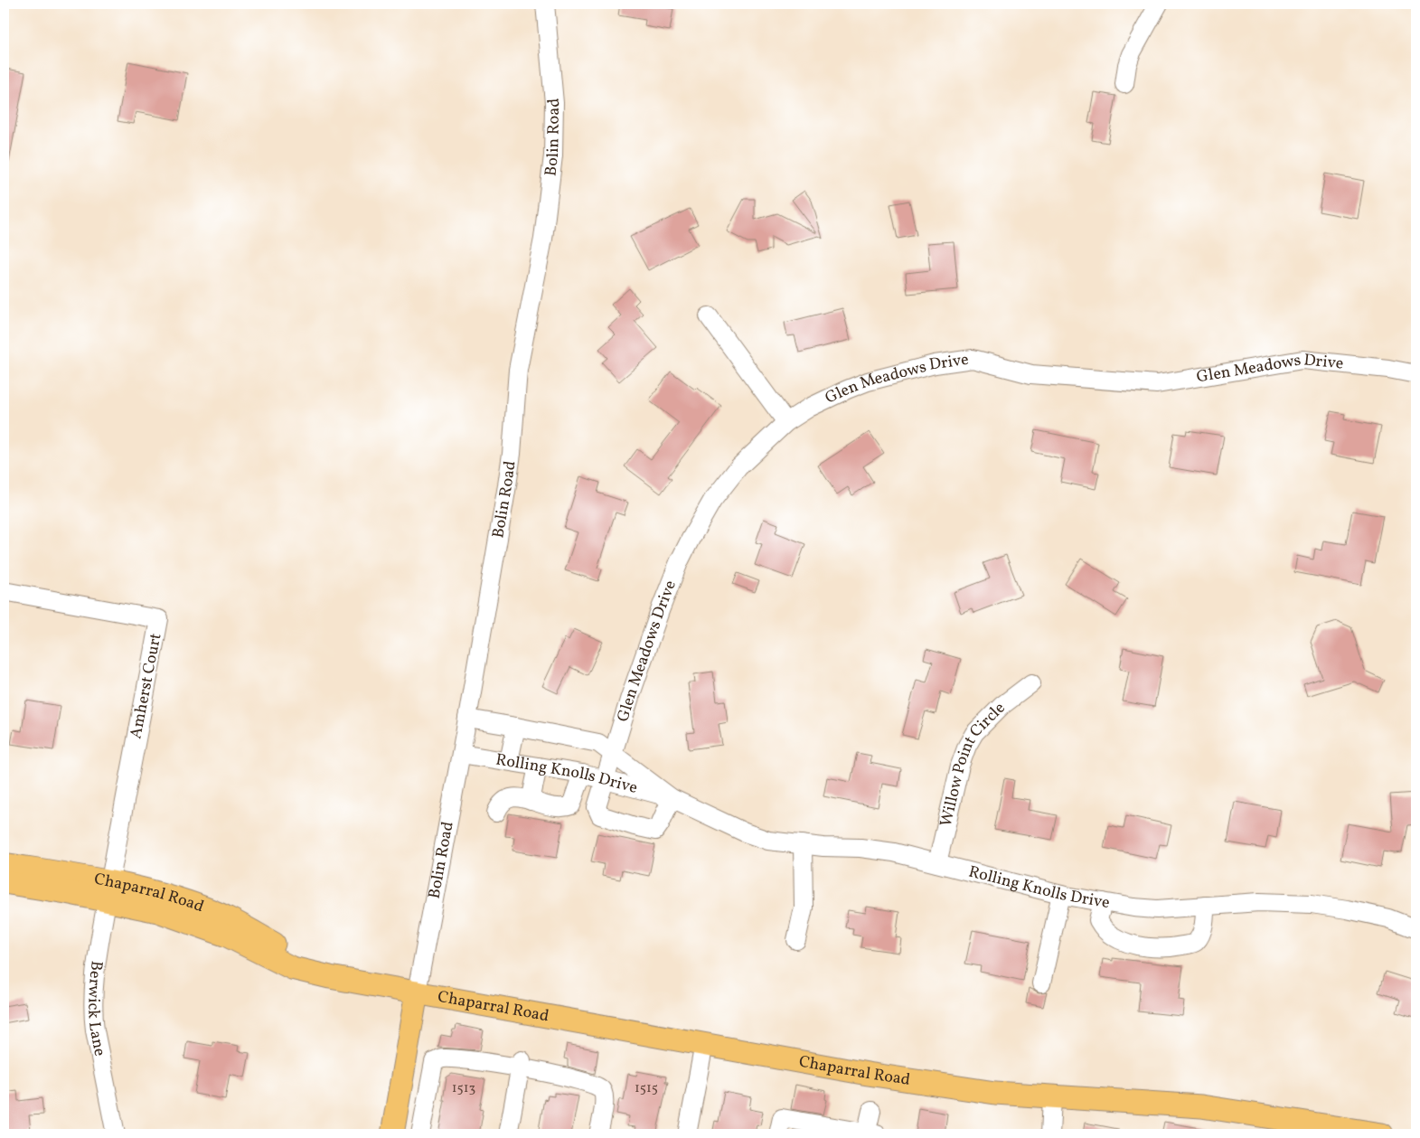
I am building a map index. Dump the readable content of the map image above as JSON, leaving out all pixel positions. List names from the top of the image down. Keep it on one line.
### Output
{"streets":{"main road":["Chaparral Road"],"street":["Bolin Road","Glen Meadows Drive","Amherst Court","Willow Point Circle","Rolling Knolls Drive","Berwick Lane"]},"crossings":[["Bolin Road","Rolling Knolls Drive"],["Bolin Road","Chaparral Road"],["Glen Meadows Drive","Rolling Knolls Drive"],["Amherst Court","Chaparral Road"],["Amherst Court","Berwick Lane"],["Willow Point Circle","Rolling Knolls Drive"],["Chaparral Road","Berwick Lane"]],"house_numbers":["1513","1515"]}
